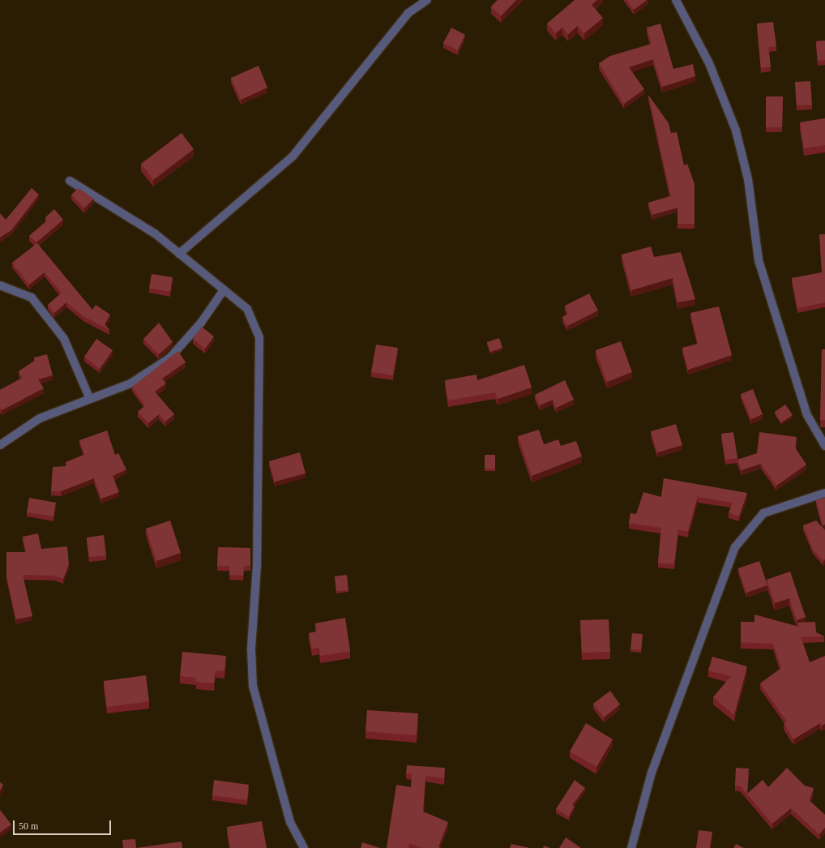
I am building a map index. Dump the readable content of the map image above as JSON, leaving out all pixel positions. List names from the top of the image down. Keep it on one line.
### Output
{"scale_bar":"50 m"}
